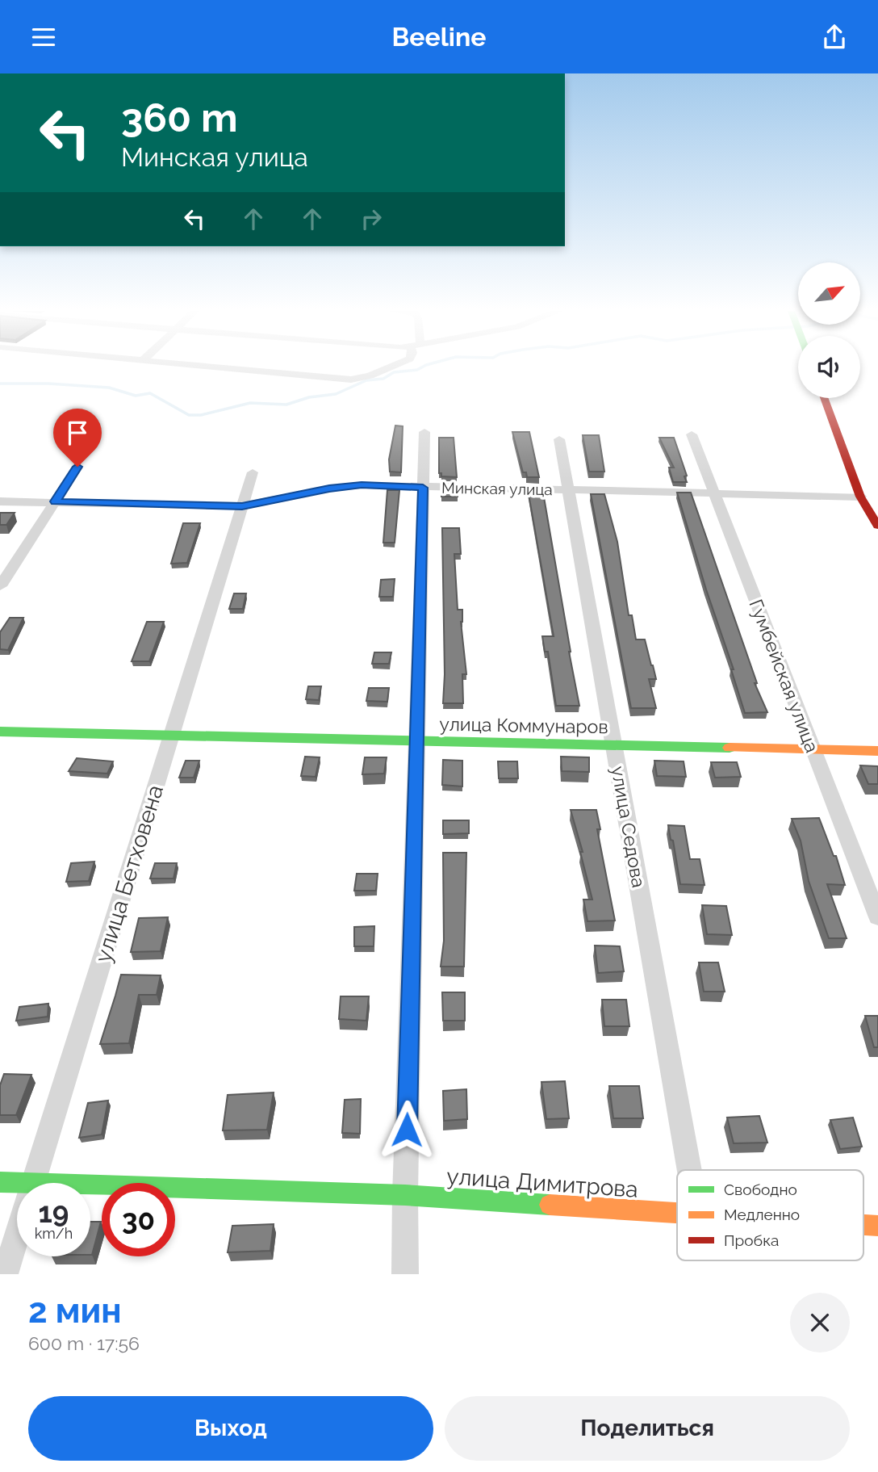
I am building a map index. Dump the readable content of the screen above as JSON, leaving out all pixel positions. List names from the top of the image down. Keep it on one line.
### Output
{"streets":{"street":["Минская улица","Гумбейская улица","улица Коммунаров","улица Седова","улица Бетховена","улица Димитрова"]},"crossings":[["Минская улица","Гумбейская улица"],["Минская улица","улица Седова"],["Минская улица","улица Бетховена"],["Гумбейская улица","улица Коммунаров"],["улица Коммунаров","улица Седова"],["улица Коммунаров","улица Бетховена"],["улица Бетховена","улица Димитрова"]],"legend":["Свободно","Медленно","Пробка"],"north":"top right","page":{"header":"Beeline","turn":["360 m","Минская улица"],"speed":"19 km/h","limit":"30","heading":["2 мин","600 m · 17:56"],"buttons":["Выход","Поделиться"]}}
